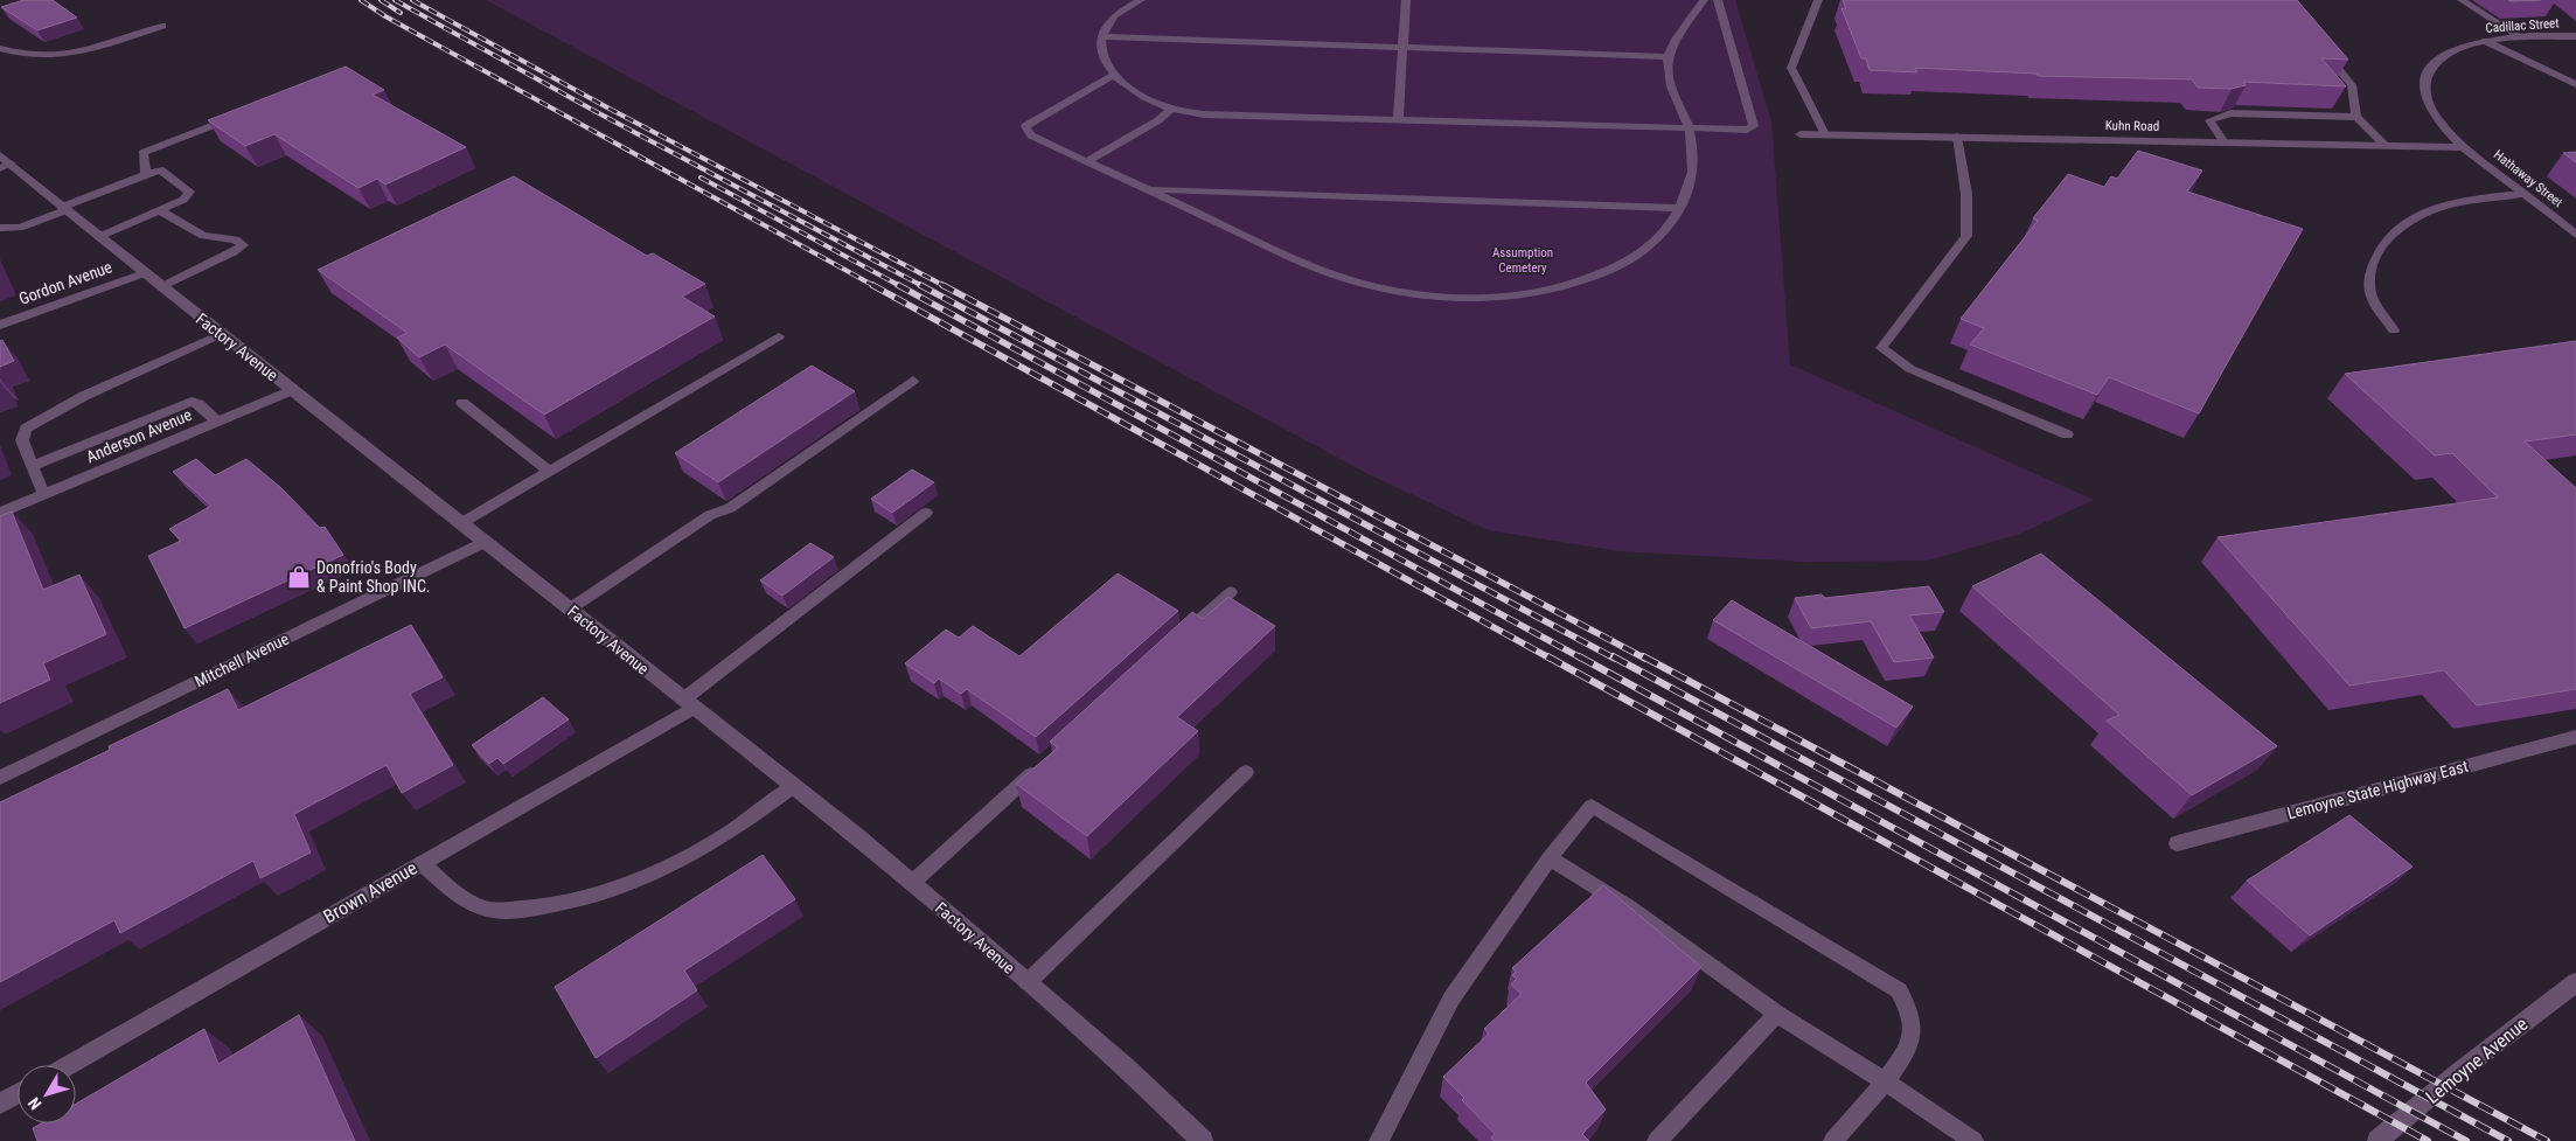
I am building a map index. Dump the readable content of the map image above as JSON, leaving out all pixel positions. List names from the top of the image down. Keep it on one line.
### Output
{"streets":{"street":["Cadillac Street","Kuhn Road","Hathaway Street","Gordon Avenue","Factory Avenue","Anderson Avenue","Mitchell Avenue","Lemoyne State Highway East","Brown Avenue","Lemoyne Avenue"]},"crossings":[["Cadillac Street","Kuhn Road"],["Cadillac Street","Hathaway Street"],["Kuhn Road","Hathaway Street"],["Gordon Avenue","Factory Avenue"],["Factory Avenue","Anderson Avenue"],["Factory Avenue","Mitchell Avenue"],["Factory Avenue","Brown Avenue"]],"parks":["Assumption Cemetery"],"places":{"shop":["Donofrio's Body & Paint Shop INC."]},"north":"bottom left"}
